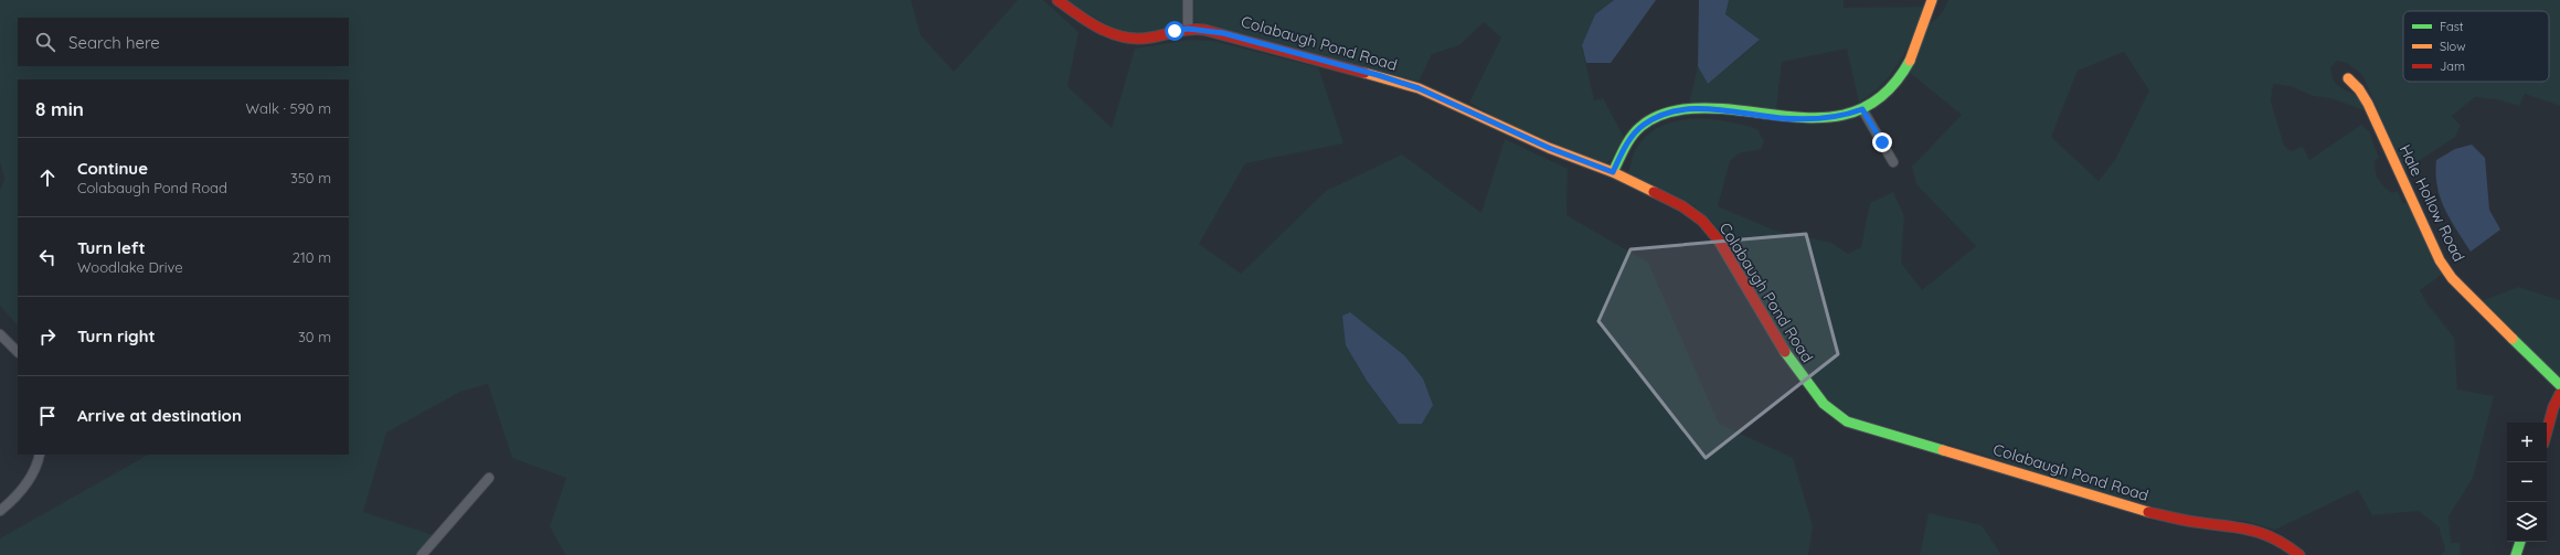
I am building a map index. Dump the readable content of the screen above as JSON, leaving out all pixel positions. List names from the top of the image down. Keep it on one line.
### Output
{"streets":{"street":["Colabaugh Pond Road","Hale Hollow Road"]},"legend":["Fast","Slow","Jam"],"page":{"search":"Search here","heading":["8 min","Walk · 590 m"],"list":[["Continue","Colabaugh Pond Road","350 m"],["Turn left","Woodlake Drive","210 m"],["Turn right","30 m"],"Arrive at destination"],"map_buttons":["+","−"]}}
